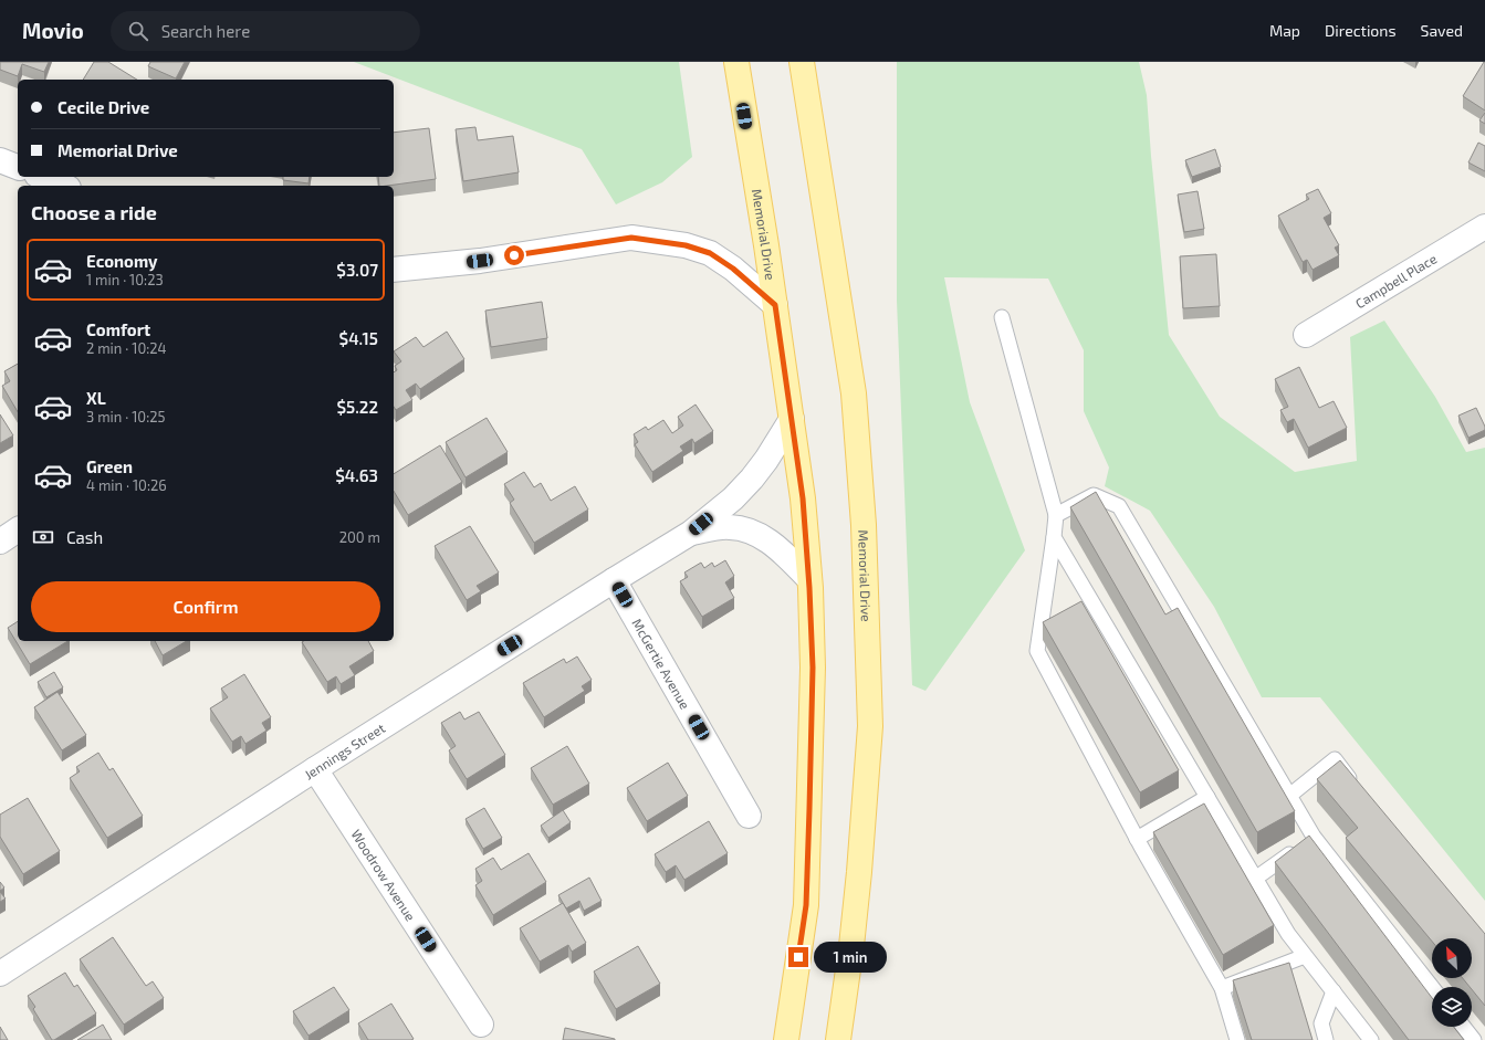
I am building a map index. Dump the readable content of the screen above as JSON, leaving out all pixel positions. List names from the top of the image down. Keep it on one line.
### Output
{"streets":{"main road":["Memorial Drive"],"street":["Campbell Place","McGertie Avenue","Jennings Street","Woodrow Avenue"]},"crossings":[["Memorial Drive","Jennings Street"],["McGertie Avenue","Jennings Street"],["Jennings Street","Woodrow Avenue"]],"north":"top left","page":{"header":"Movio","search":"Search here","nav":["Map","Directions","Saved"],"banner":["Cecile Drive","Memorial Drive"],"heading":"Choose a ride","list":[{"name":"Economy","note":"1 min · 10:23","value":"$3.07"},{"name":"Comfort","note":"2 min · 10:24","value":"$4.15"},{"name":"XL","note":"3 min · 10:25","value":"$5.22"},{"name":"Green","note":"4 min · 10:26","value":"$4.63"}],"pay":["Cash","200 m"],"buttons":"Confirm","bubble":"1 min"}}
